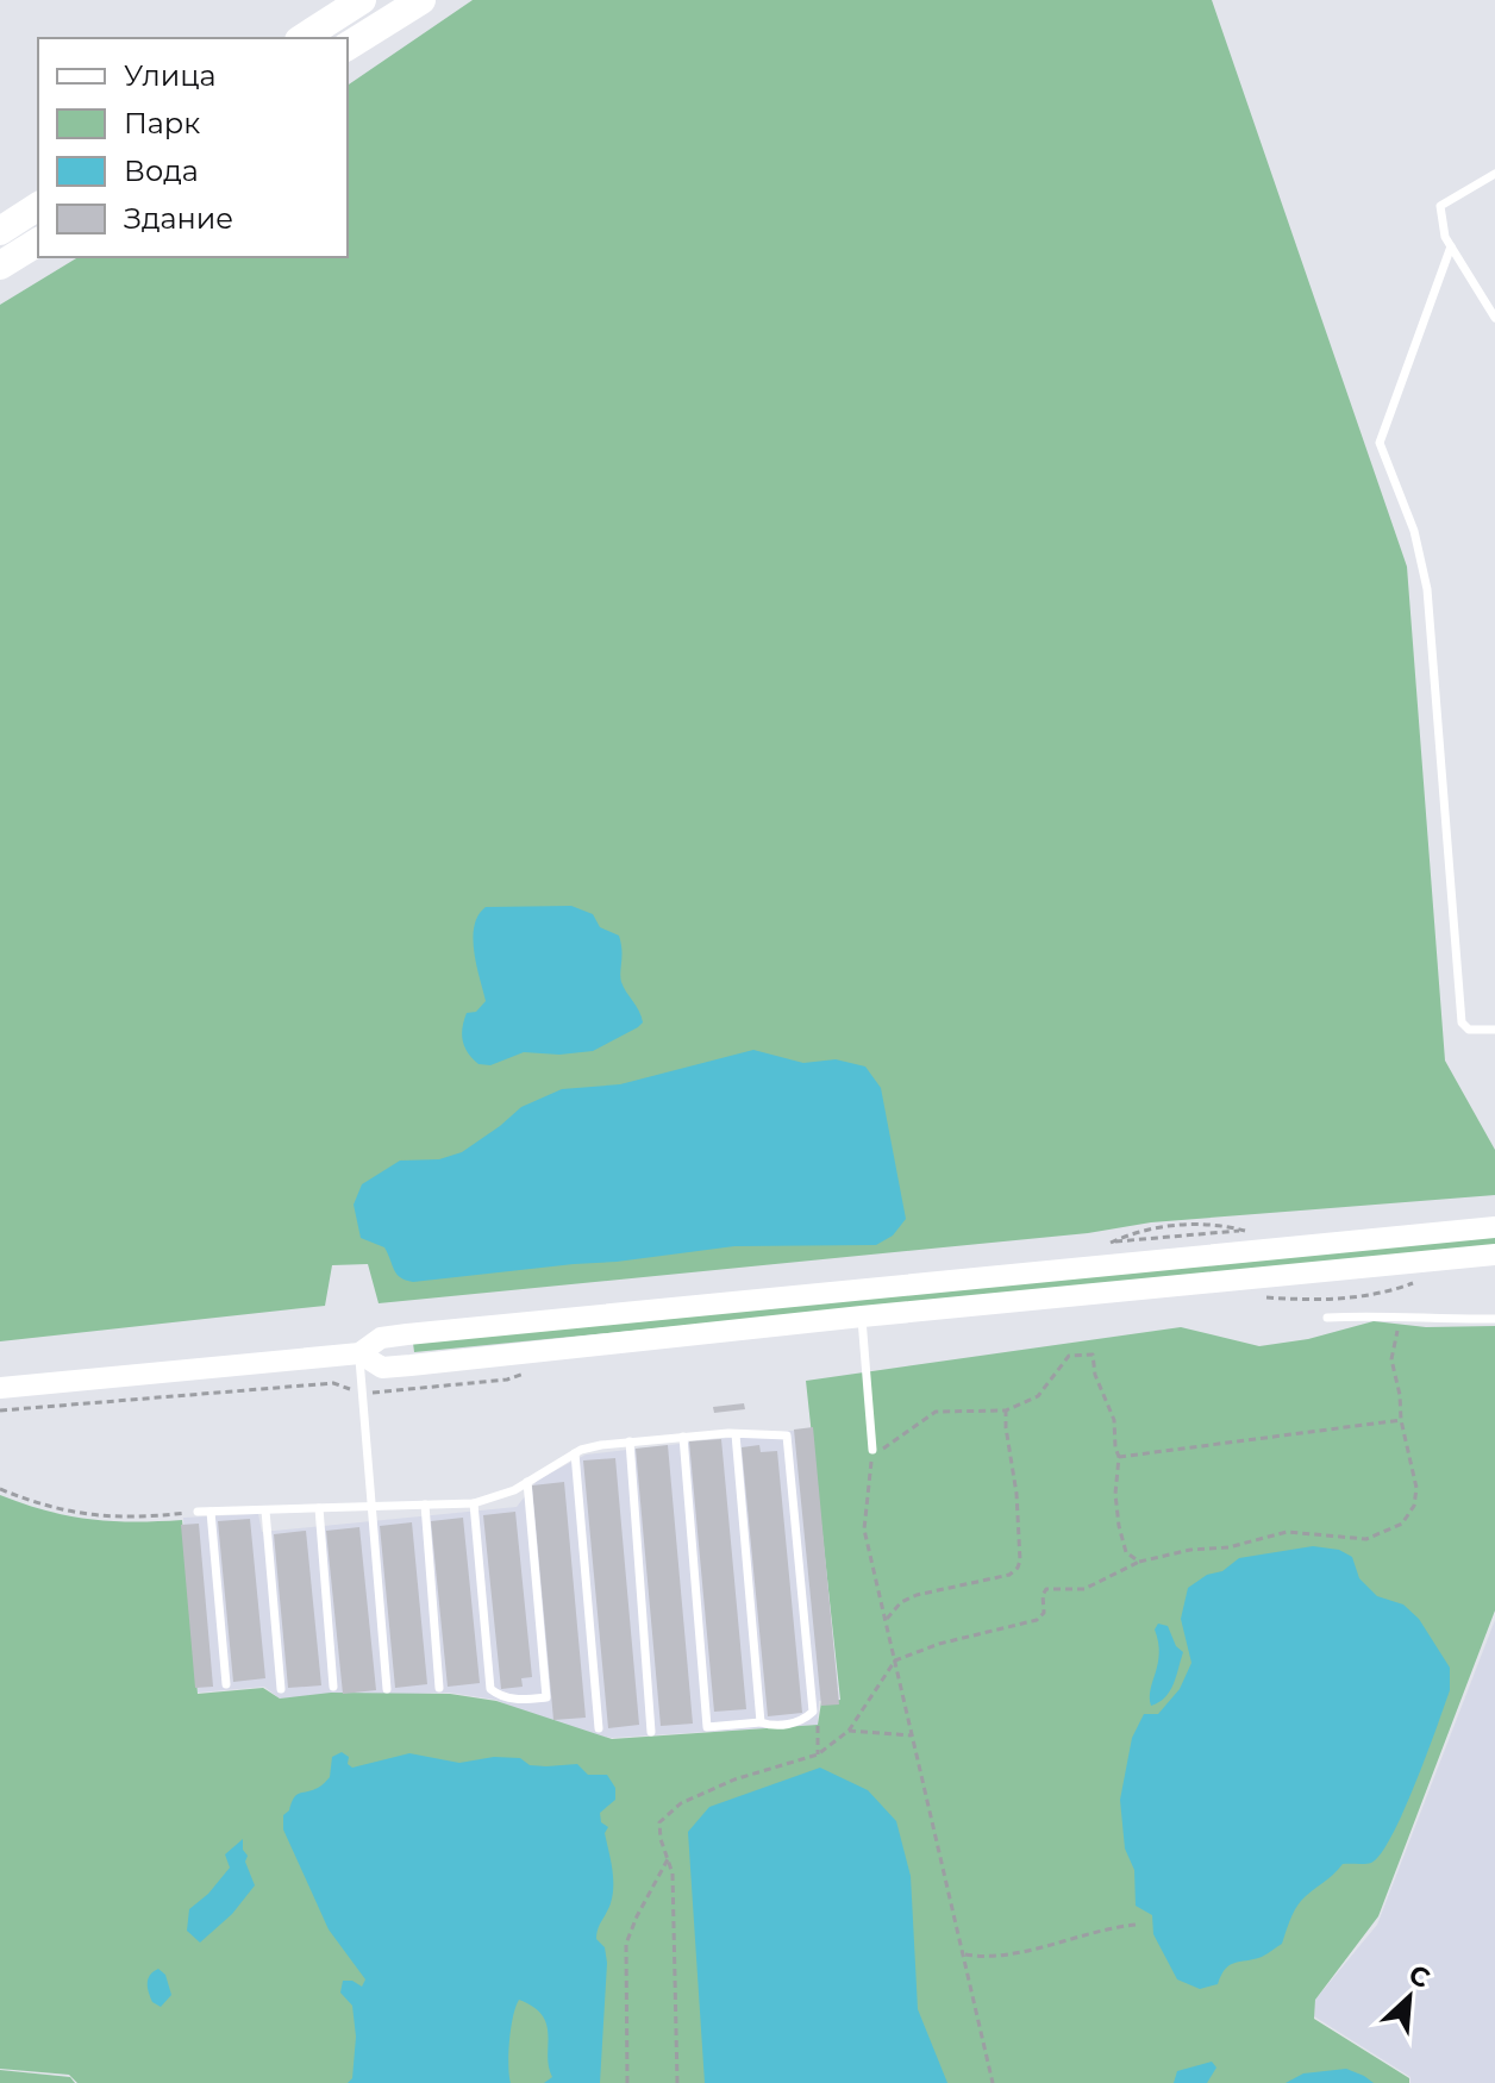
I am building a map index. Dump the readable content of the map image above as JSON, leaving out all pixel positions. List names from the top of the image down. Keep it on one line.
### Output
{"legend":["Улица","Парк","Вода","Здание"],"north":"top right"}
